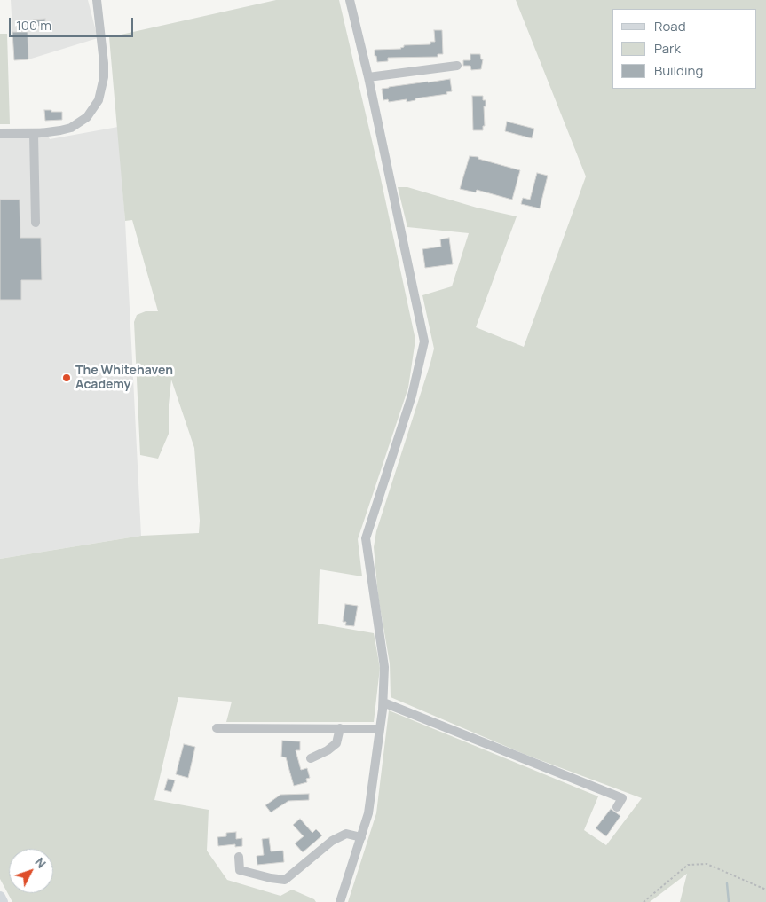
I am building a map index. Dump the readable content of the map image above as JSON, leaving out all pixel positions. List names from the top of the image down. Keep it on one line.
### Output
{"places":["The Whitehaven Academy"],"legend":["Road","Park","Building"],"scale_bar":"100 m","north":"top right"}
